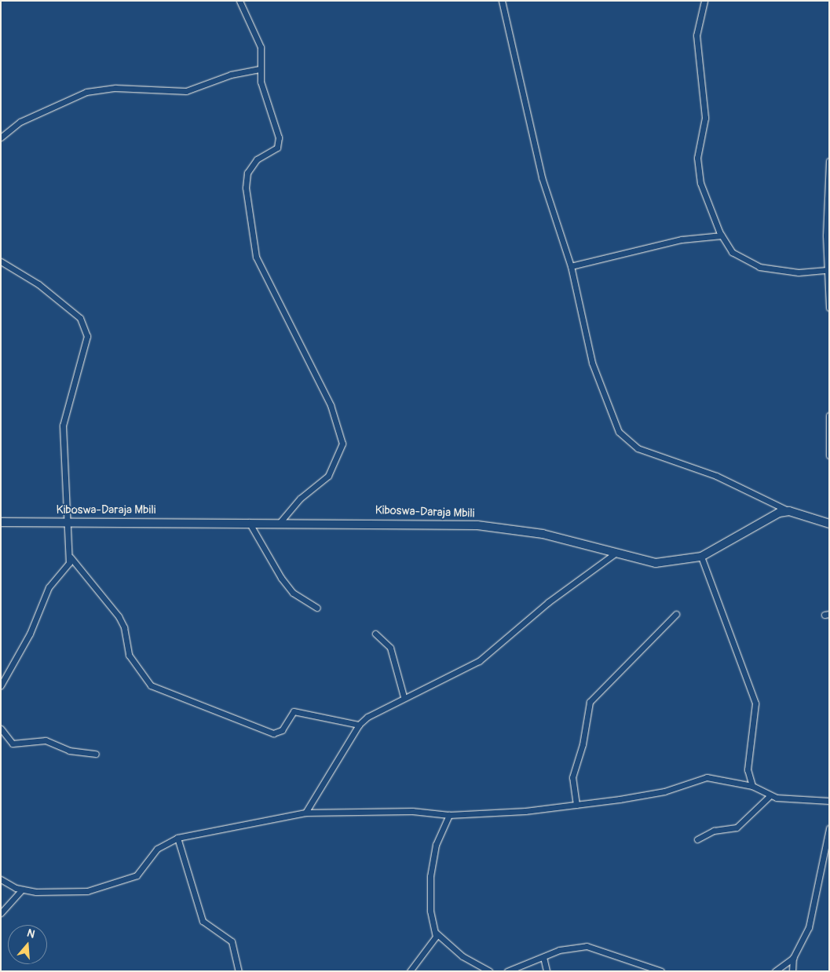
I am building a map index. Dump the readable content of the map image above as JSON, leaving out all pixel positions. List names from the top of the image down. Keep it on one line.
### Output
{"streets":{"main road":["Kiboswa-Daraja Mbili"]},"north":"top"}
